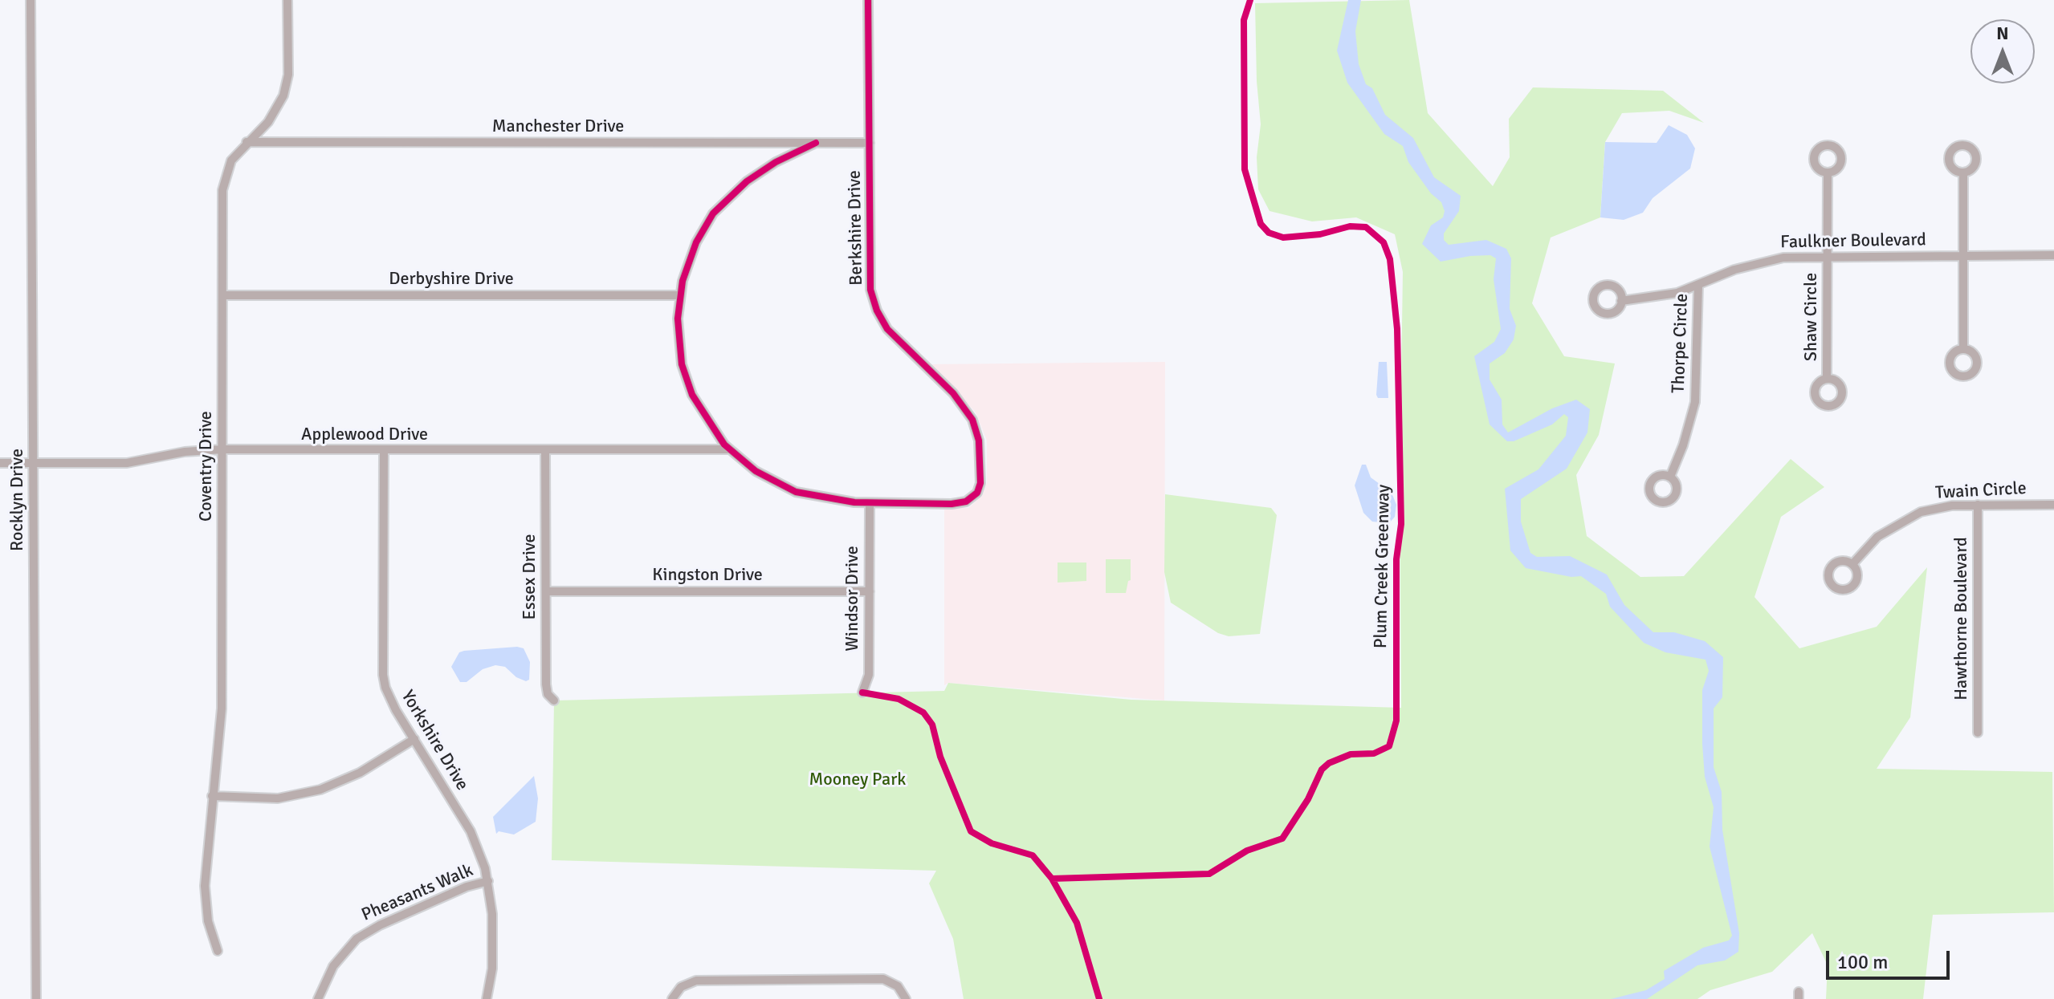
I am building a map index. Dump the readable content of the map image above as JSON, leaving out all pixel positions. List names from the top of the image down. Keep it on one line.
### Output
{"streets":{"street":["Manchester Drive","Berkshire Drive","Faulkner Boulevard","Derbyshire Drive","Shaw Circle","Thorpe Circle","Applewood Drive","Coventry Drive","Twain Circle","Rocklyn Drive","Kingston Drive","Essex Drive","Windsor Drive","Hawthorne Boulevard","Yorkshire Drive","Pheasants Walk"],"cycle path":["Plum Creek Greenway"]},"crossings":[["Manchester Drive","Berkshire Drive"],["Manchester Drive","Coventry Drive"],["Berkshire Drive","Windsor Drive"],["Faulkner Boulevard","Shaw Circle"],["Faulkner Boulevard","Thorpe Circle"],["Derbyshire Drive","Coventry Drive"],["Applewood Drive","Coventry Drive"],["Applewood Drive","Rocklyn Drive"],["Applewood Drive","Essex Drive"],["Applewood Drive","Yorkshire Drive"],["Twain Circle","Hawthorne Boulevard"],["Kingston Drive","Essex Drive"],["Kingston Drive","Windsor Drive"],["Yorkshire Drive","Pheasants Walk"]],"parks":["Mooney Park"],"scale_bar":"100 m","north":"top"}
